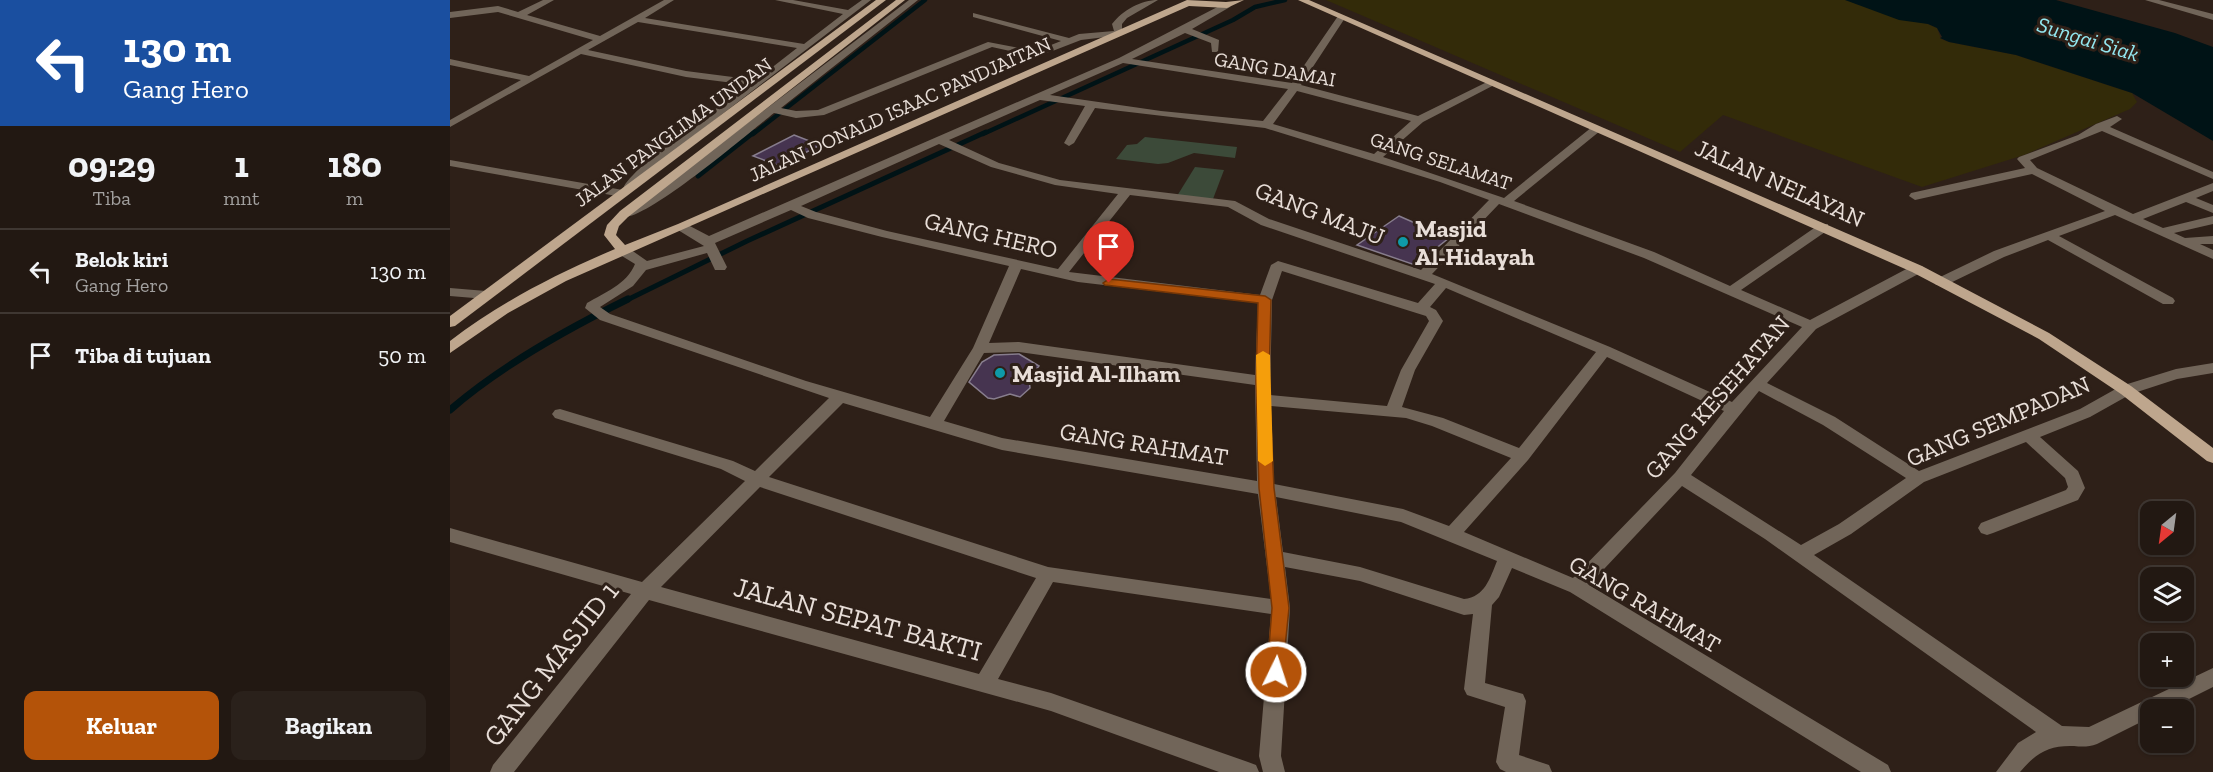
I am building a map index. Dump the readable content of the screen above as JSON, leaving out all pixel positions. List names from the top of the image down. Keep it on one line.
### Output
{"streets":{"main road":["JALAN DONALD ISAAC PANDJAITAN","JALAN PANGLIMA UNDAN","JALAN NELAYAN"],"street":["GANG DAMAI","GANG SELAMAT","GANG MAJU","GANG HERO","GANG KESEHATAN","GANG SEMPADAN","GANG RAHMAT","JALAN SEPAT BAKTI","GANG MASJID 1"]},"crossings":[["JALAN DONALD ISAAC PANDJAITAN","JALAN PANGLIMA UNDAN"],["GANG SELAMAT","GANG KESEHATAN"],["JALAN NELAYAN","GANG KESEHATAN"],["JALAN NELAYAN","GANG SEMPADAN"],["GANG MAJU","GANG KESEHATAN"],["GANG KESEHATAN","GANG RAHMAT"],["GANG RAHMAT","GANG MASJID 1"],["JALAN SEPAT BAKTI","GANG MASJID 1"]],"water":["Sungai Siak"],"places":["Masjid Al-Hidayah","Masjid Al-Ilham"],"north":"bottom left","page":{"turn":["130 m","Gang Hero"],"eta":["09:29","Tiba","1","mnt","180","m"],"list":[{"name":"Belok kiri","note":"Gang Hero","value":"130 m"},{"name":"Tiba di tujuan","value":"50 m"}],"map_buttons":["+","−"],"buttons":["Keluar","Bagikan"]}}
